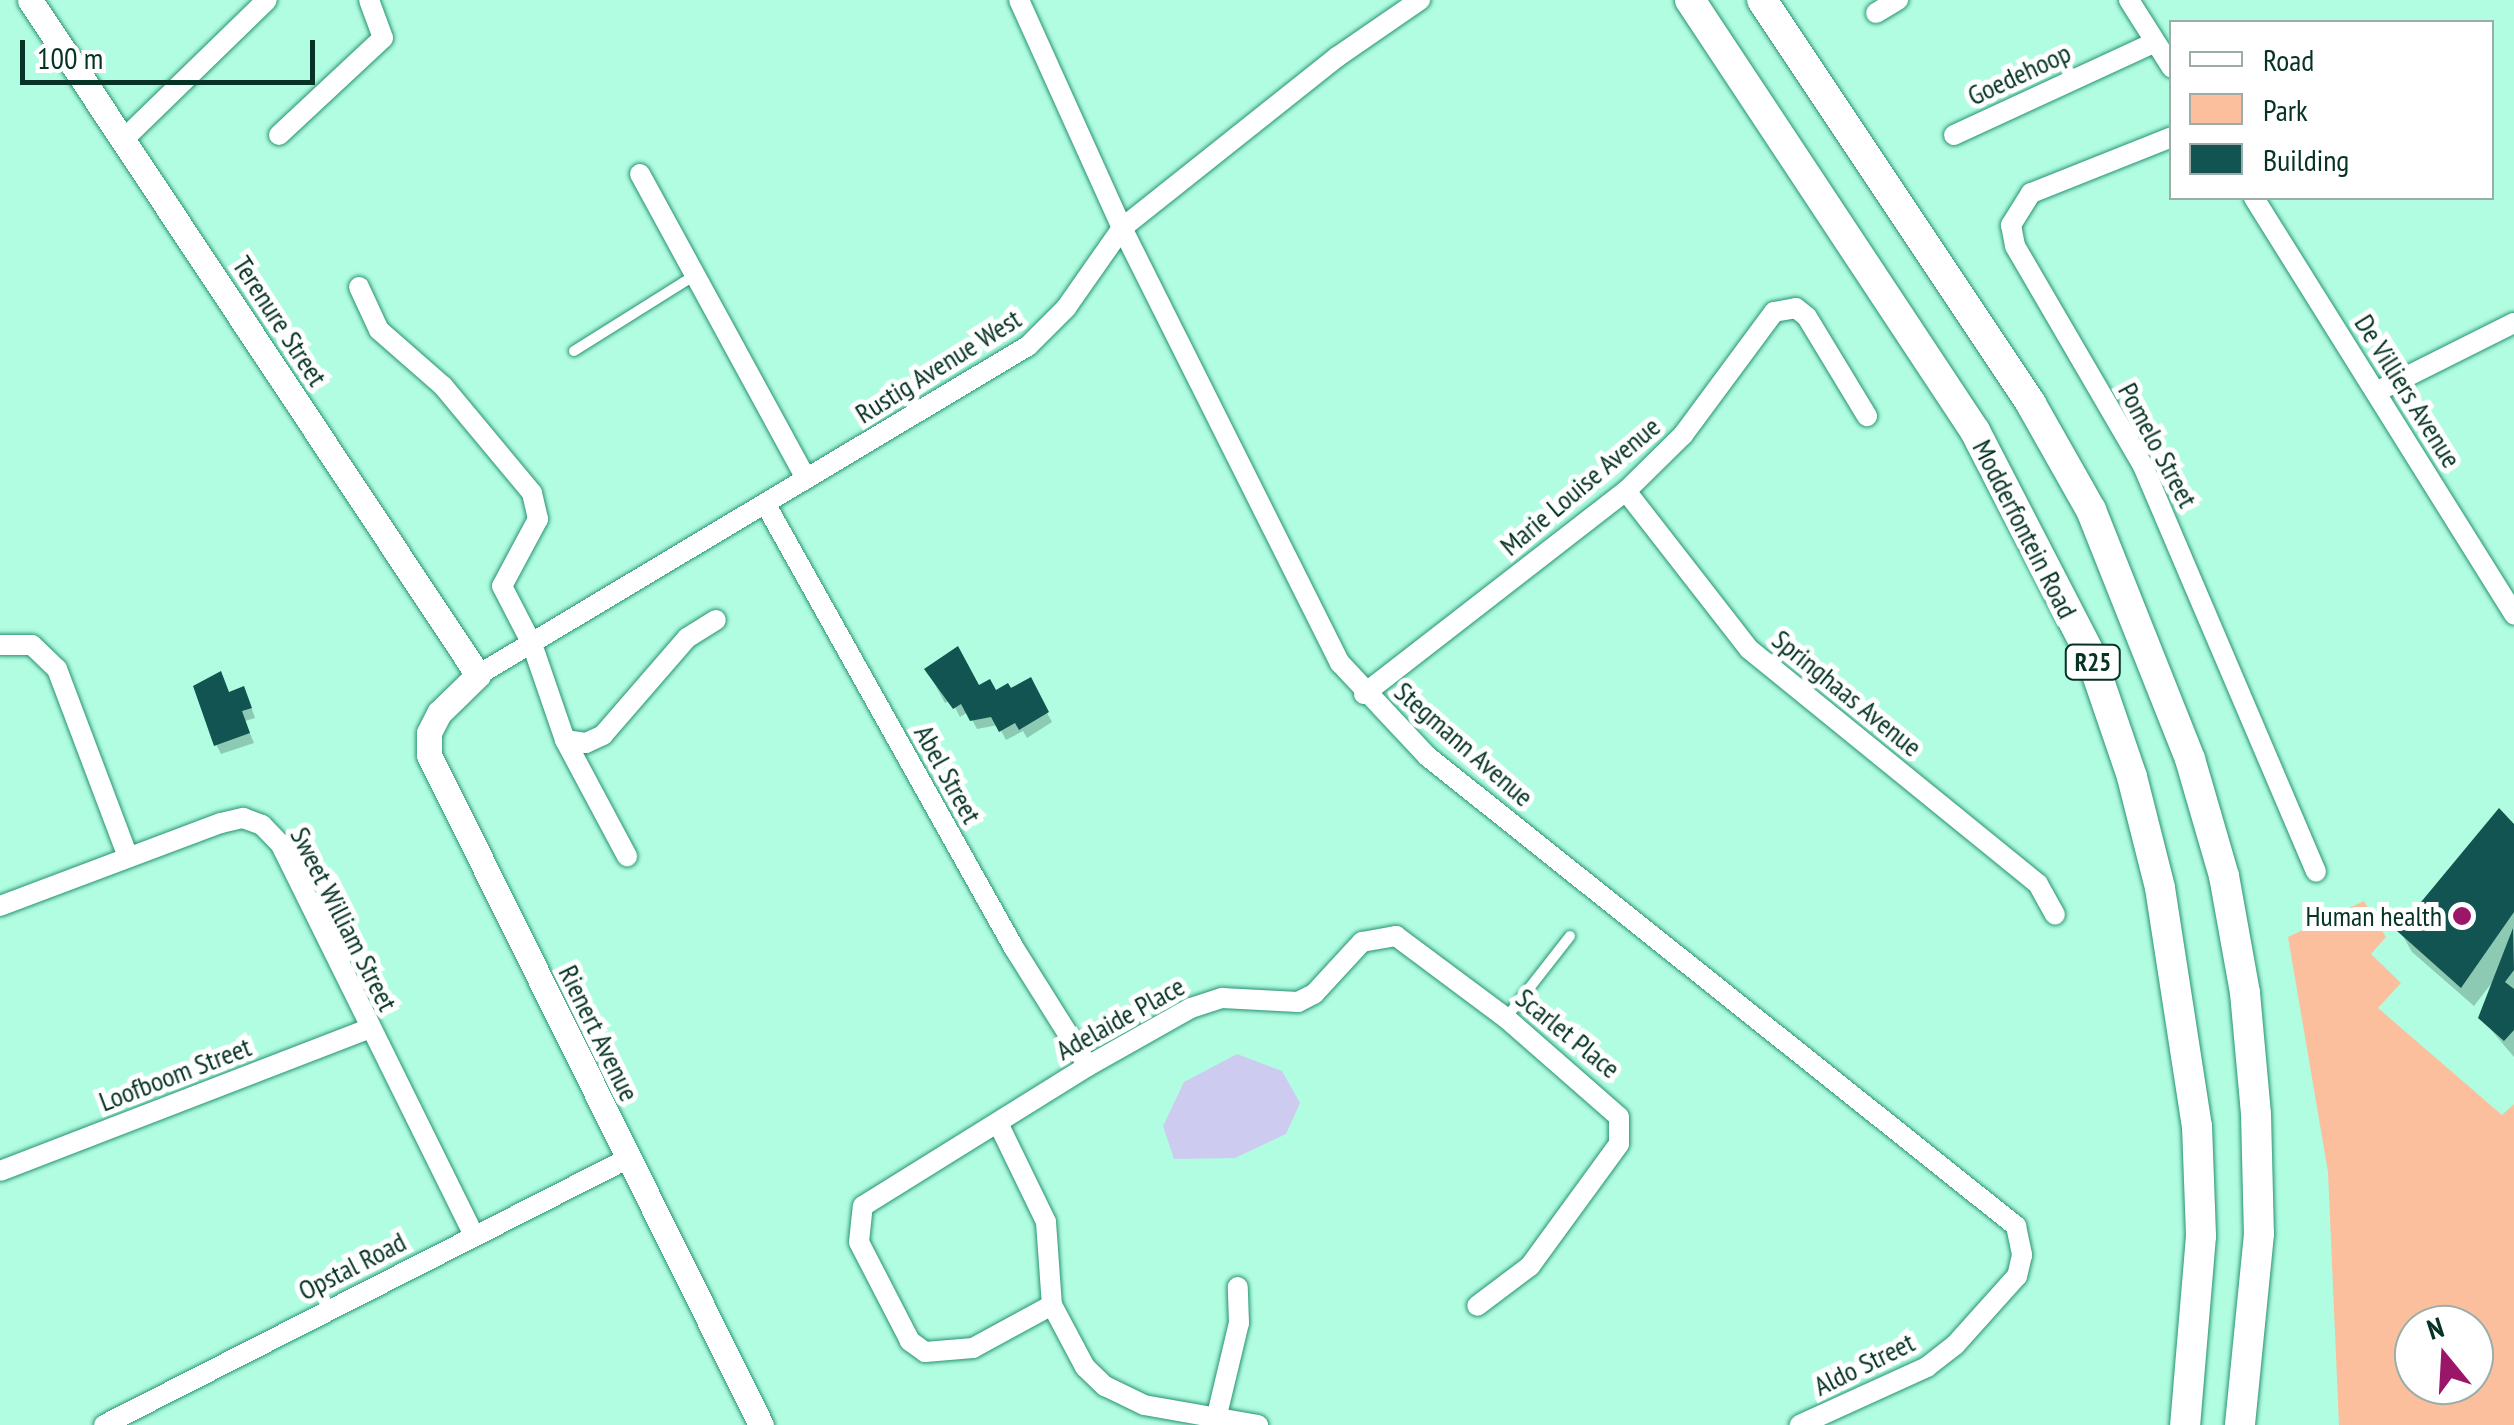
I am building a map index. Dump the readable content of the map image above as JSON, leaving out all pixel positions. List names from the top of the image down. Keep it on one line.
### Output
{"streets":{"main road":["Modderfontein Road","R25"],"street":["Goedehoop","Terenure Street","Rustig Avenue West","De Villiers Avenue","Pomelo Street","Marie Louise Avenue","Springhaas Avenue","Stegmann Avenue","Abel Street","Sweet William Street","Adelaide Place","Rienert Avenue","Scarlet Place","Loofboom Street","Opstal Road","Aldo Street"]},"crossings":[["Terenure Street","Rustig Avenue West"],["Terenure Street","Rienert Avenue"],["Rustig Avenue West","Stegmann Avenue"],["Rustig Avenue West","Abel Street"],["Rustig Avenue West","Rienert Avenue"],["Marie Louise Avenue","Springhaas Avenue"],["Marie Louise Avenue","Stegmann Avenue"],["Stegmann Avenue","Aldo Street"],["Abel Street","Adelaide Place"],["Sweet William Street","Loofboom Street"],["Sweet William Street","Opstal Road"],["Adelaide Place","Scarlet Place"],["Rienert Avenue","Opstal Road"]],"places":["Human health"],"legend":["Road","Park","Building"],"scale_bar":"100 m","north":"top"}
